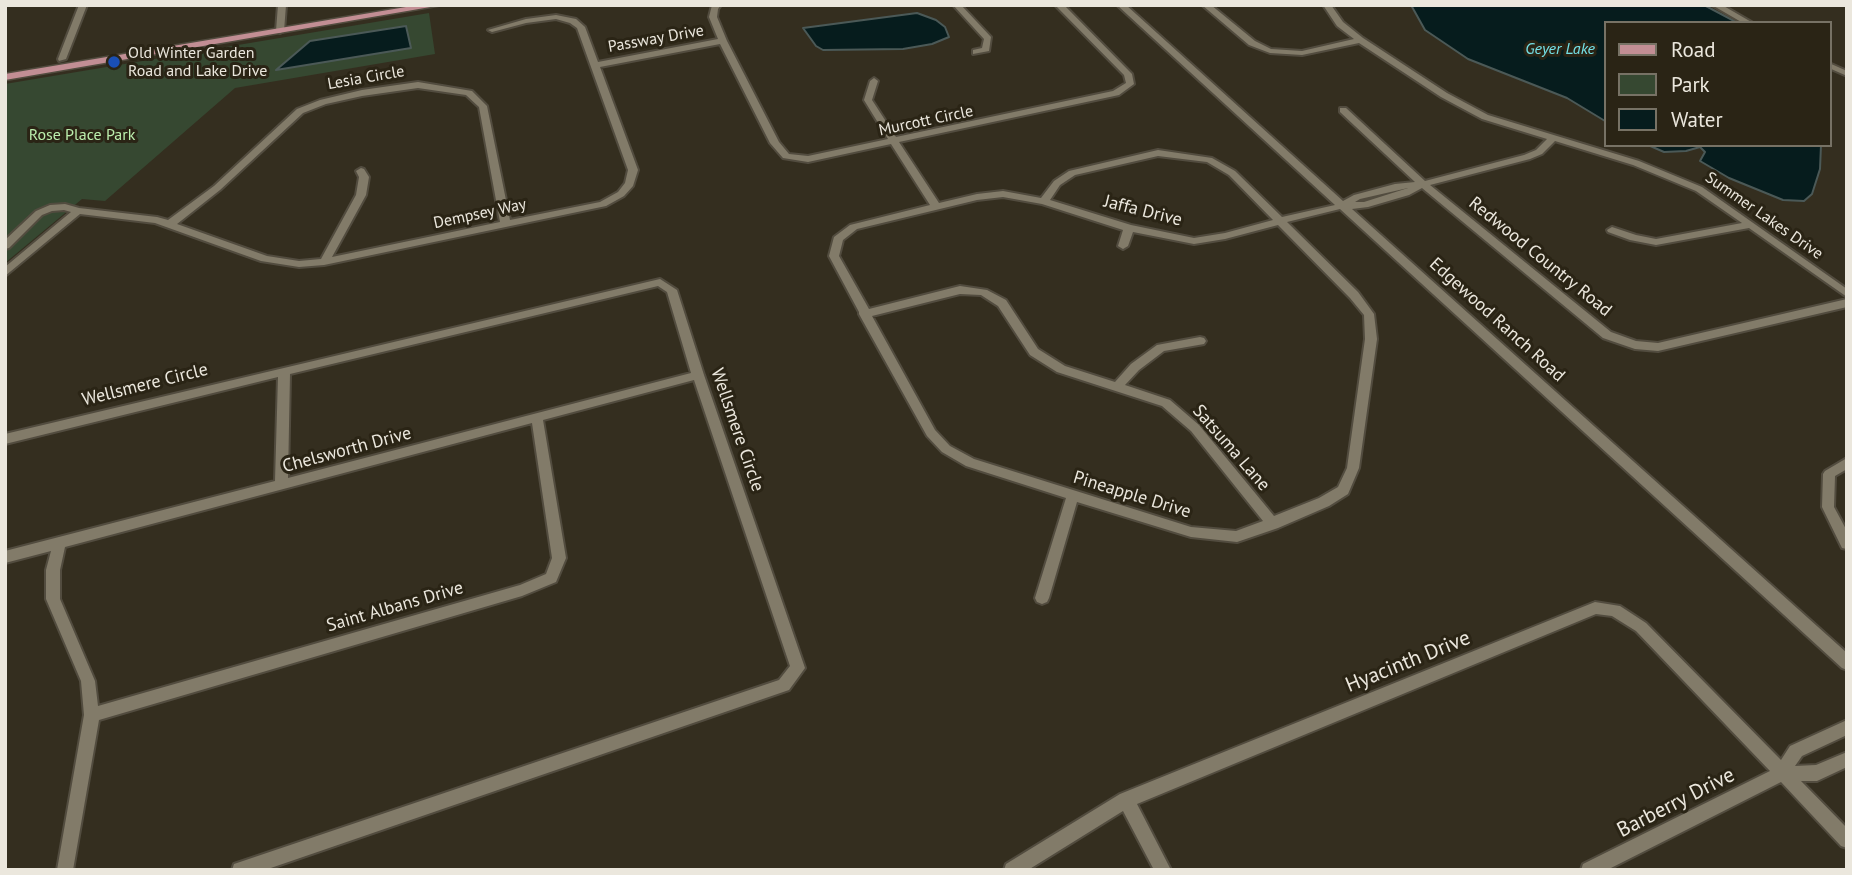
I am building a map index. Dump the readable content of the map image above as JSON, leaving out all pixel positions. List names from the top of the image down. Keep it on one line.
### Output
{"streets":{"street":["Passway Drive","Lesia Circle","Murcott Circle","Jaffa Drive","Dempsey Way","Summer Lakes Drive","Redwood Country Road","Edgewood Ranch Road","Wellsmere Circle","Satsuma Lane","Chelsworth Drive","Pineapple Drive","Saint Albans Drive","Hyacinth Drive","Barberry Drive"]},"crossings":[["Passway Drive","Murcott Circle"],["Passway Drive","Dempsey Way"],["Lesia Circle","Dempsey Way"],["Jaffa Drive","Summer Lakes Drive"],["Jaffa Drive","Redwood Country Road"],["Jaffa Drive","Edgewood Ranch Road"],["Jaffa Drive","Pineapple Drive"],["Wellsmere Circle","Chelsworth Drive"],["Satsuma Lane","Pineapple Drive"],["Chelsworth Drive","Saint Albans Drive"],["Hyacinth Drive","Barberry Drive"]],"water":["Geyer Lake"],"parks":["Rose Place Park"],"places":["Old Winter Garden Road and Lake Drive"],"legend":["Road","Park","Water"]}
